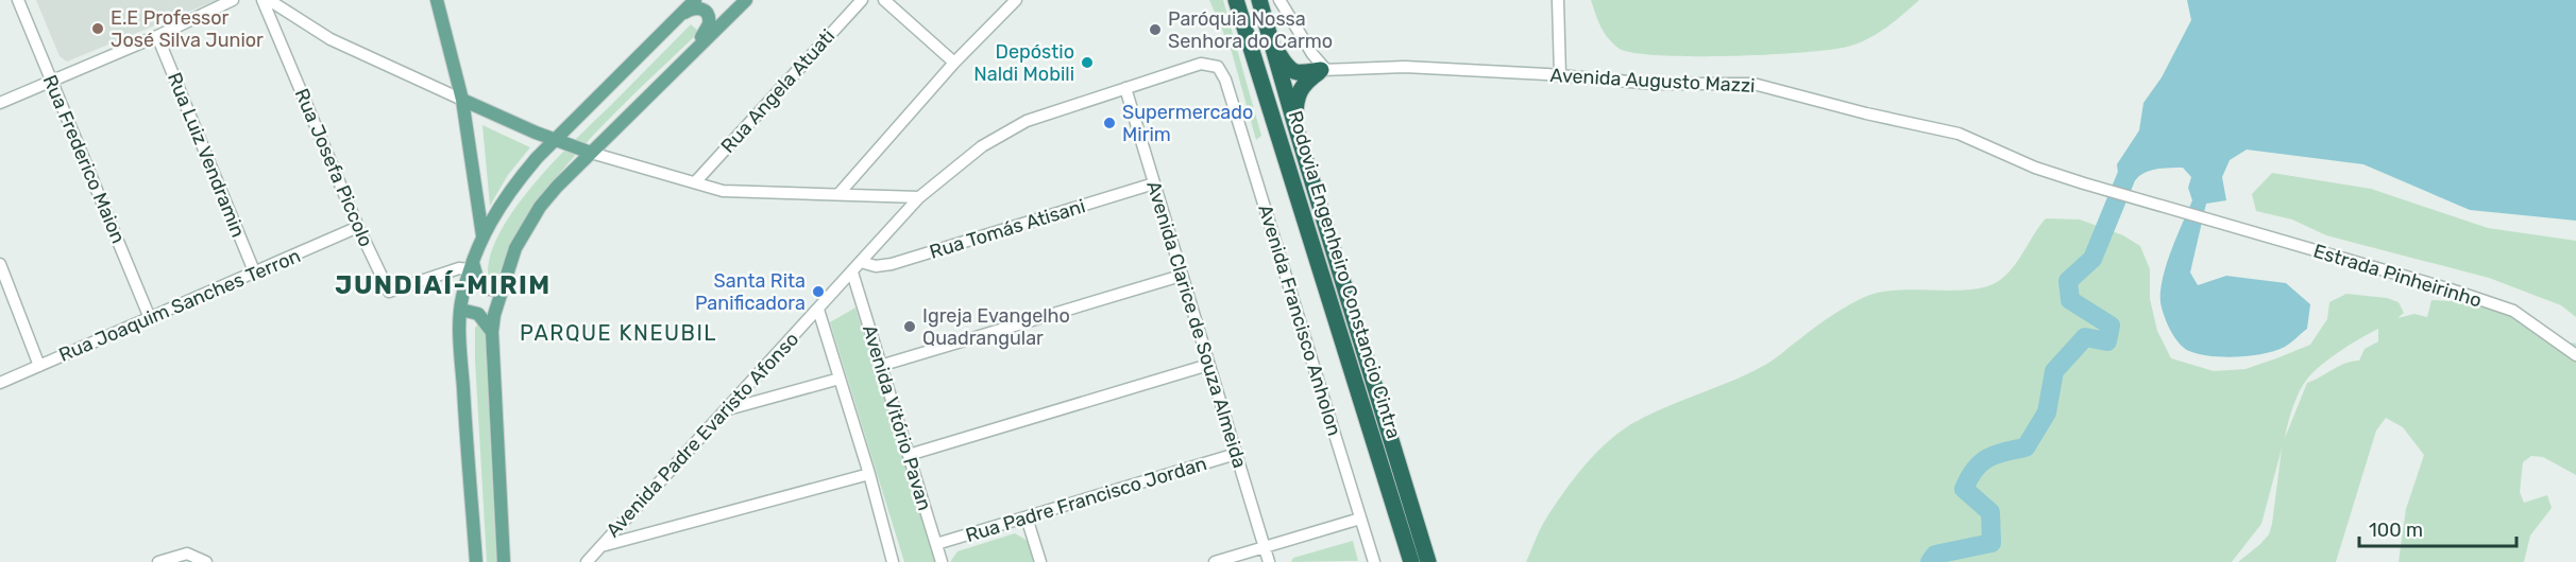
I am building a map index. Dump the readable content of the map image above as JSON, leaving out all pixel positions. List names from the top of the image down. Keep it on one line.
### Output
{"streets":{"highway":["Rodovia Engenheiro Constancio Cintra"],"street":["Avenida Augusto Mazzi","Rua Angela Atuati","Rua Luiz Vendramin","Rua Frederico Maion","Rua Josefa Piccolo","Rua Tomás Atisani","Estrada Pinheirinho","Rua Joaquim Sanches Terron","Avenida Francisco Anholon","Avenida Clarice de Souza Almeida","Avenida Vitório Pavan","Avenida Padre Evaristo Afonso","Rua Padre Francisco Jordan"]},"crossings":[["Avenida Augusto Mazzi","Estrada Pinheirinho"],["Rua Luiz Vendramin","Rua Joaquim Sanches Terron"],["Rua Frederico Maion","Rua Joaquim Sanches Terron"],["Rua Josefa Piccolo","Rua Joaquim Sanches Terron"],["Rua Tomás Atisani","Avenida Clarice de Souza Almeida"],["Rua Tomás Atisani","Avenida Padre Evaristo Afonso"],["Avenida Francisco Anholon","Avenida Padre Evaristo Afonso"],["Avenida Clarice de Souza Almeida","Avenida Padre Evaristo Afonso"],["Avenida Clarice de Souza Almeida","Rua Padre Francisco Jordan"],["Avenida Vitório Pavan","Avenida Padre Evaristo Afonso"],["Avenida Vitório Pavan","Rua Padre Francisco Jordan"]],"districts":["JUNDIAÍ-MIRIM","PARQUE KNEUBIL"],"places":["E.E Professor José Silva Junior","Paróquia Nossa Senhora do Carmo","Depóstio Naldi Mobili","Supermercado Mirim","Santa Rita Panificadora","Igreja Evangelho Quadrangular"],"scale_bar":"100 m"}
